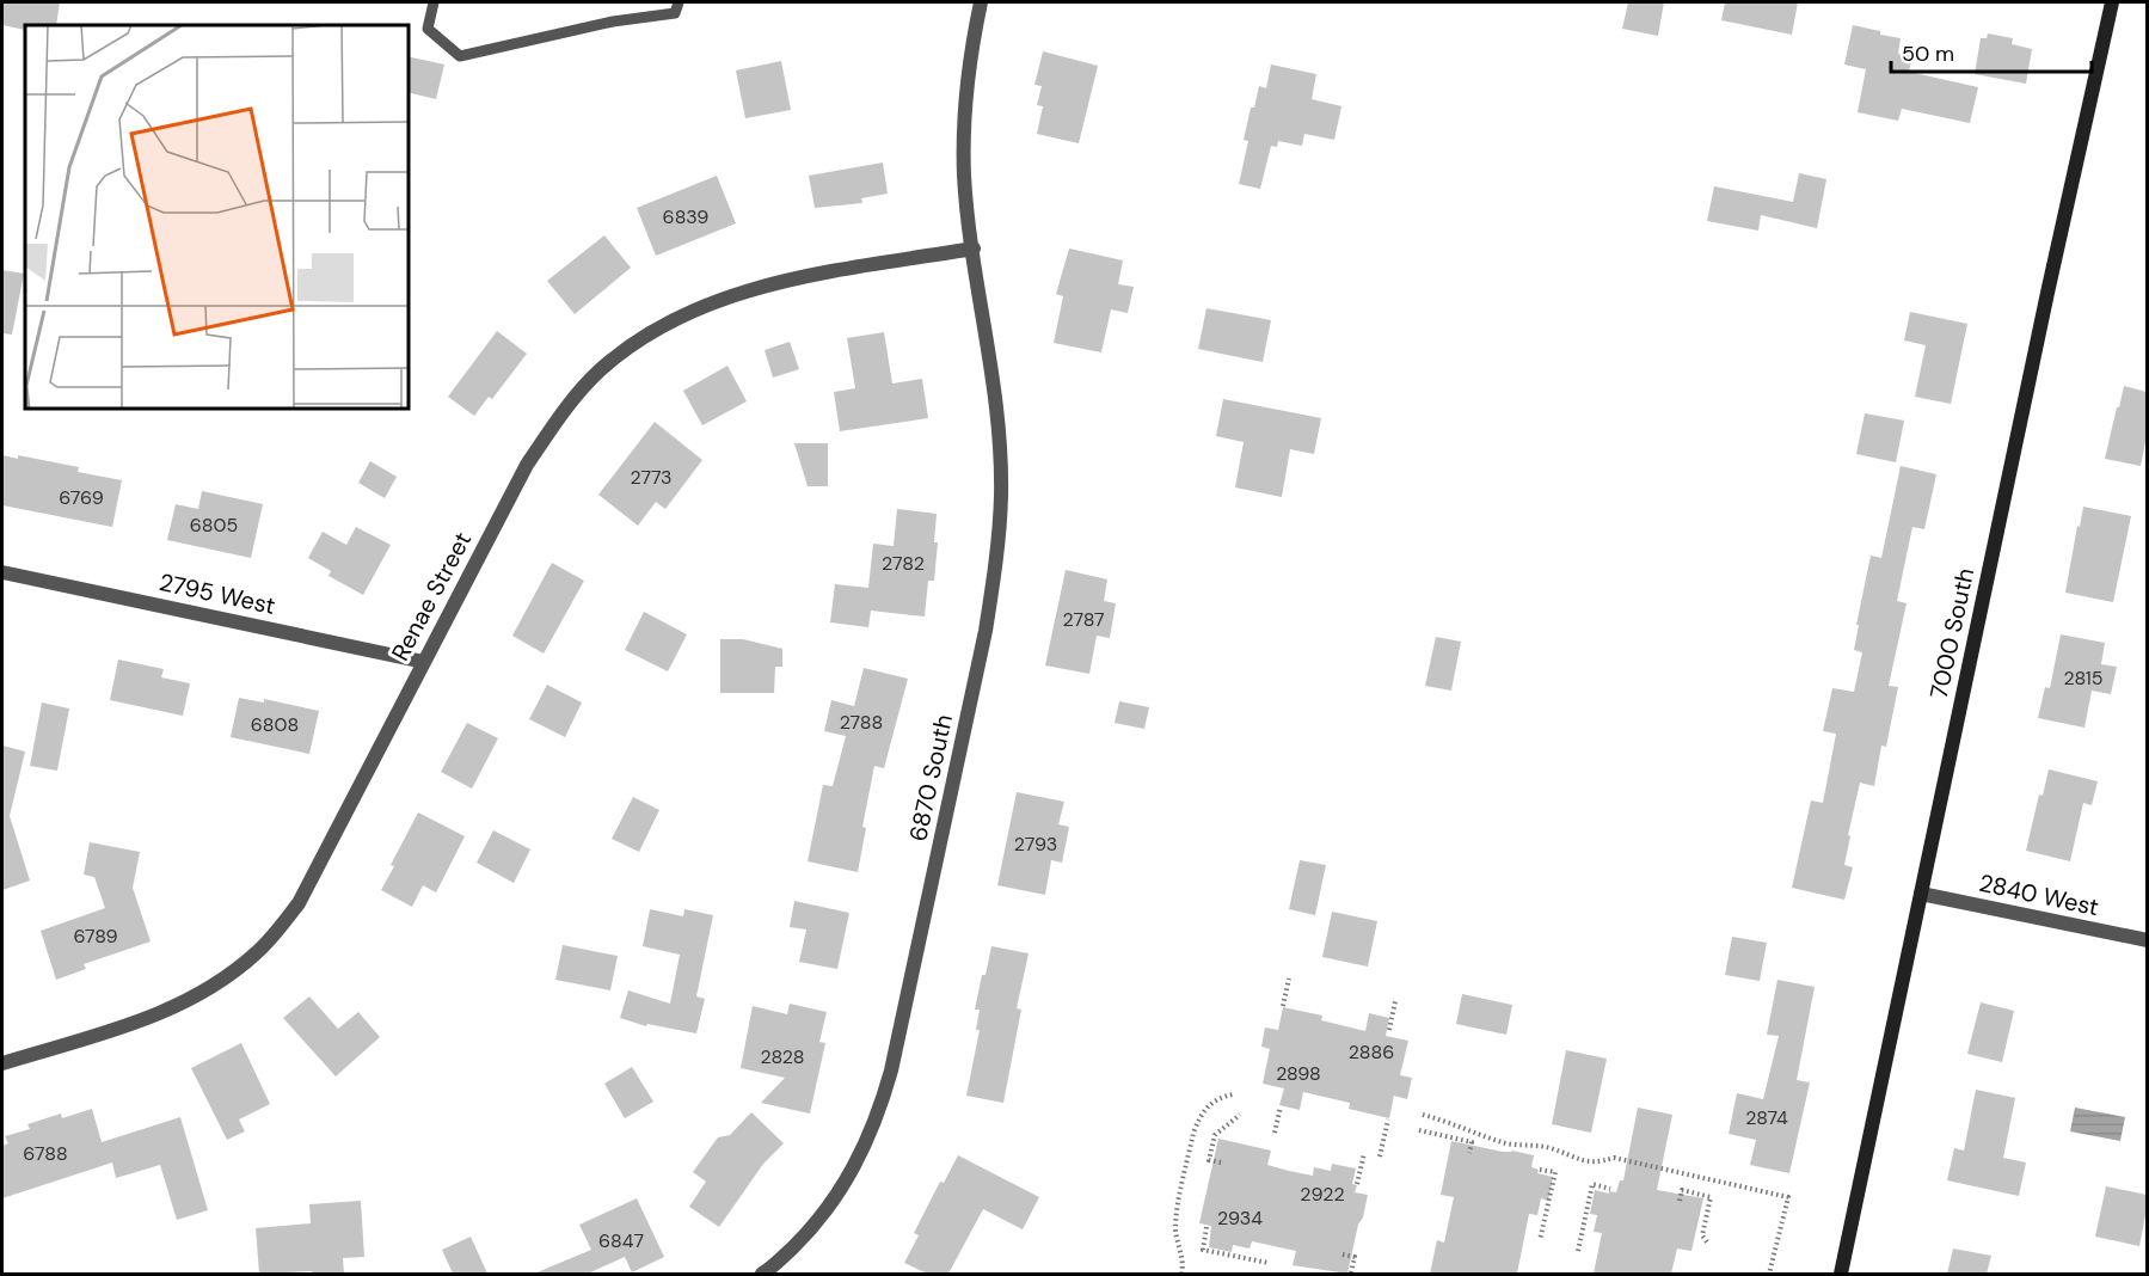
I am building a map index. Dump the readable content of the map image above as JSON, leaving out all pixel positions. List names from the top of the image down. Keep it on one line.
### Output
{"streets":{"main road":["7000 South"],"street":["2795 West","Renae Street","6870 South","2840 West"]},"crossings":[["2795 West","Renae Street"],["Renae Street","6870 South"],["7000 South","2840 West"]],"house_numbers":["6839","2773","6769","6805","2782","2787","2815","2788","6808","2793","6789","2886","2828","2898","2874","6788","2922","2934","6847"],"scale_bar":"50 m"}
